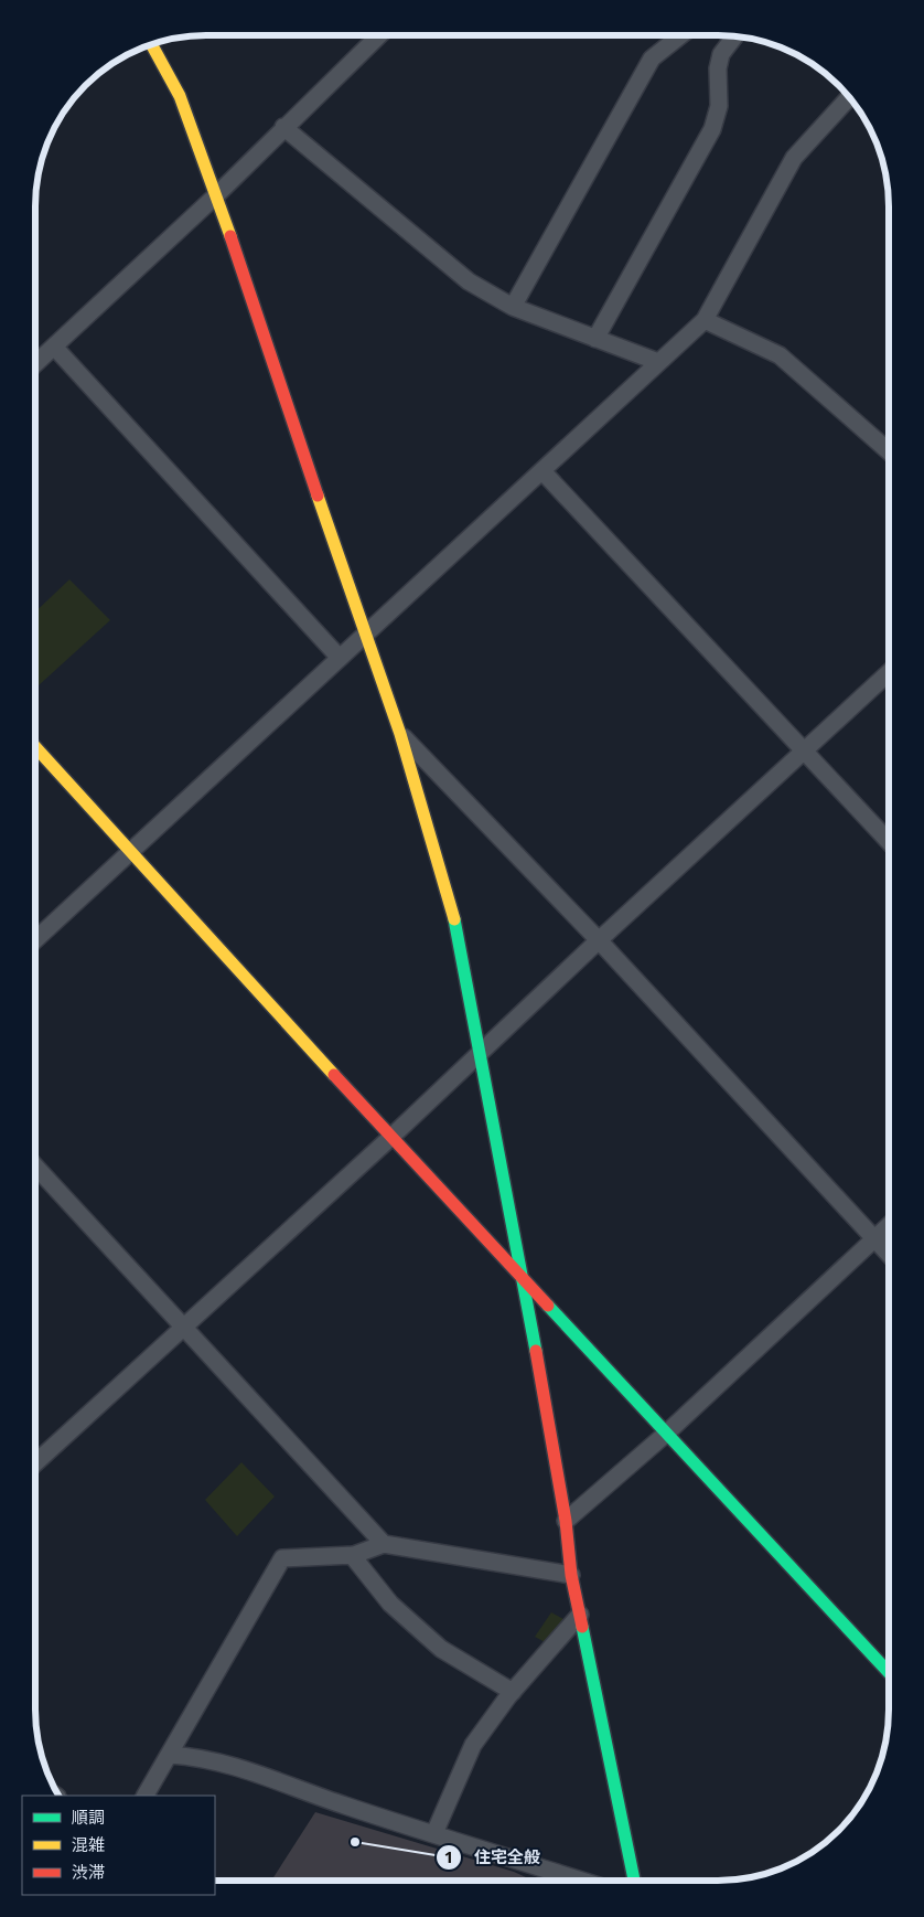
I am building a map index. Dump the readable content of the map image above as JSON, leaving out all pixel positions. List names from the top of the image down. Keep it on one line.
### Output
{"places":["住宅全般"],"legend":["順調","混雑","渋滞"]}
